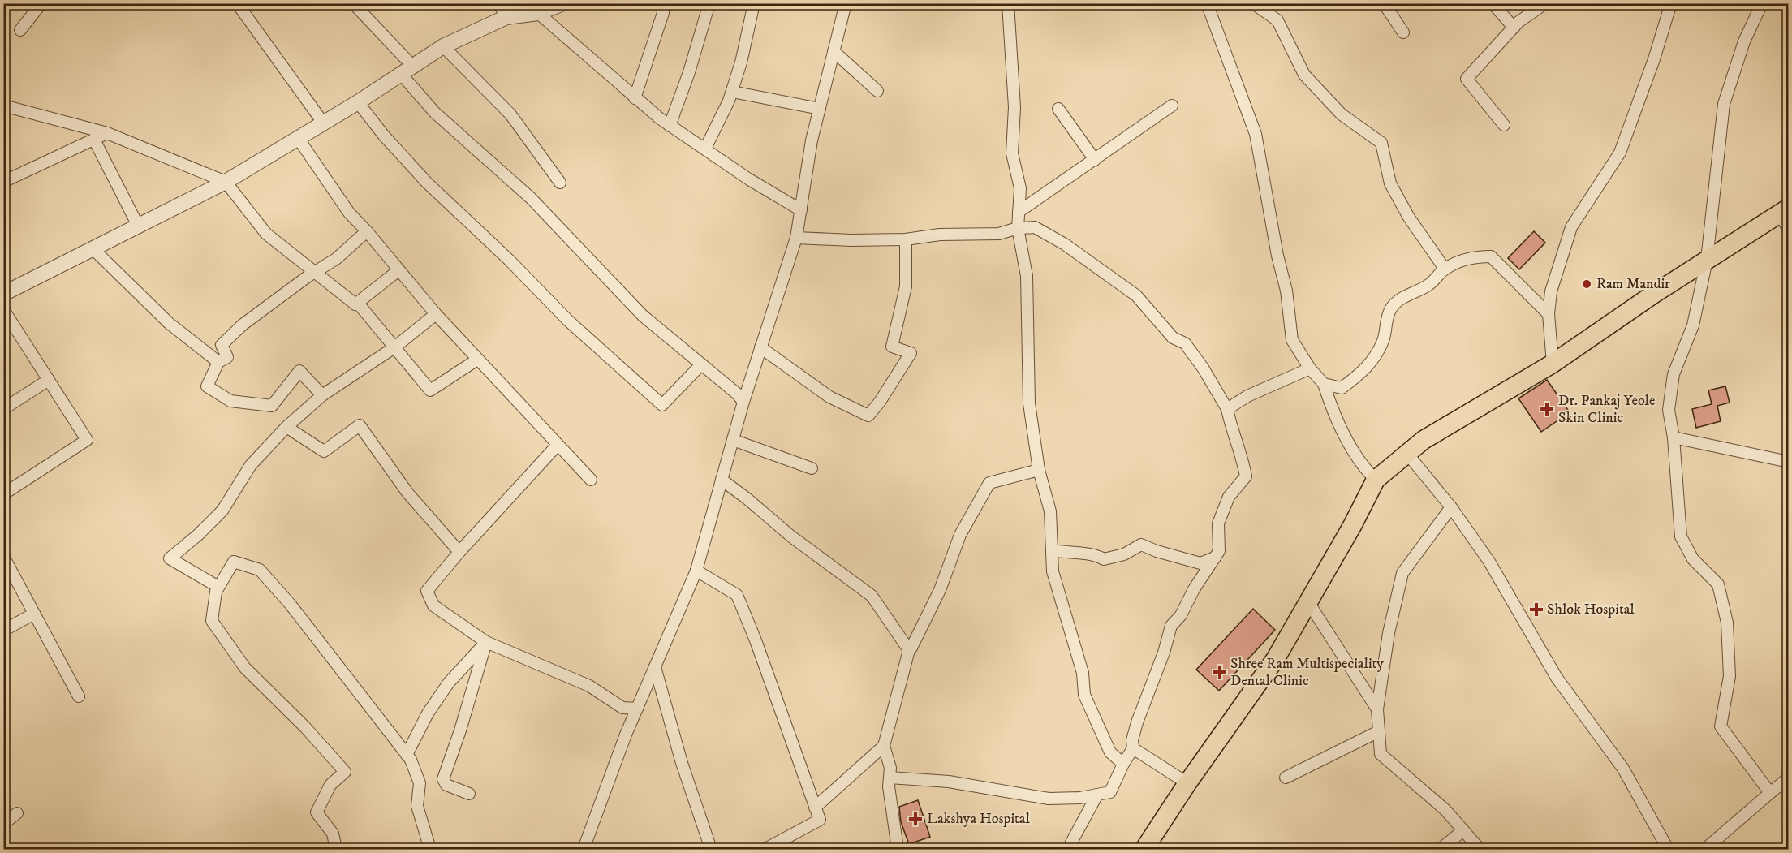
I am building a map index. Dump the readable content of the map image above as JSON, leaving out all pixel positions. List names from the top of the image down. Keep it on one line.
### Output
{"places":{"other":["Ram Mandir"],"health":["Dr. Pankaj Yeole Skin Clinic","Shlok Hospital","Shree Ram Multispeciality Dental Clinic","Lakshya Hospital"]}}
